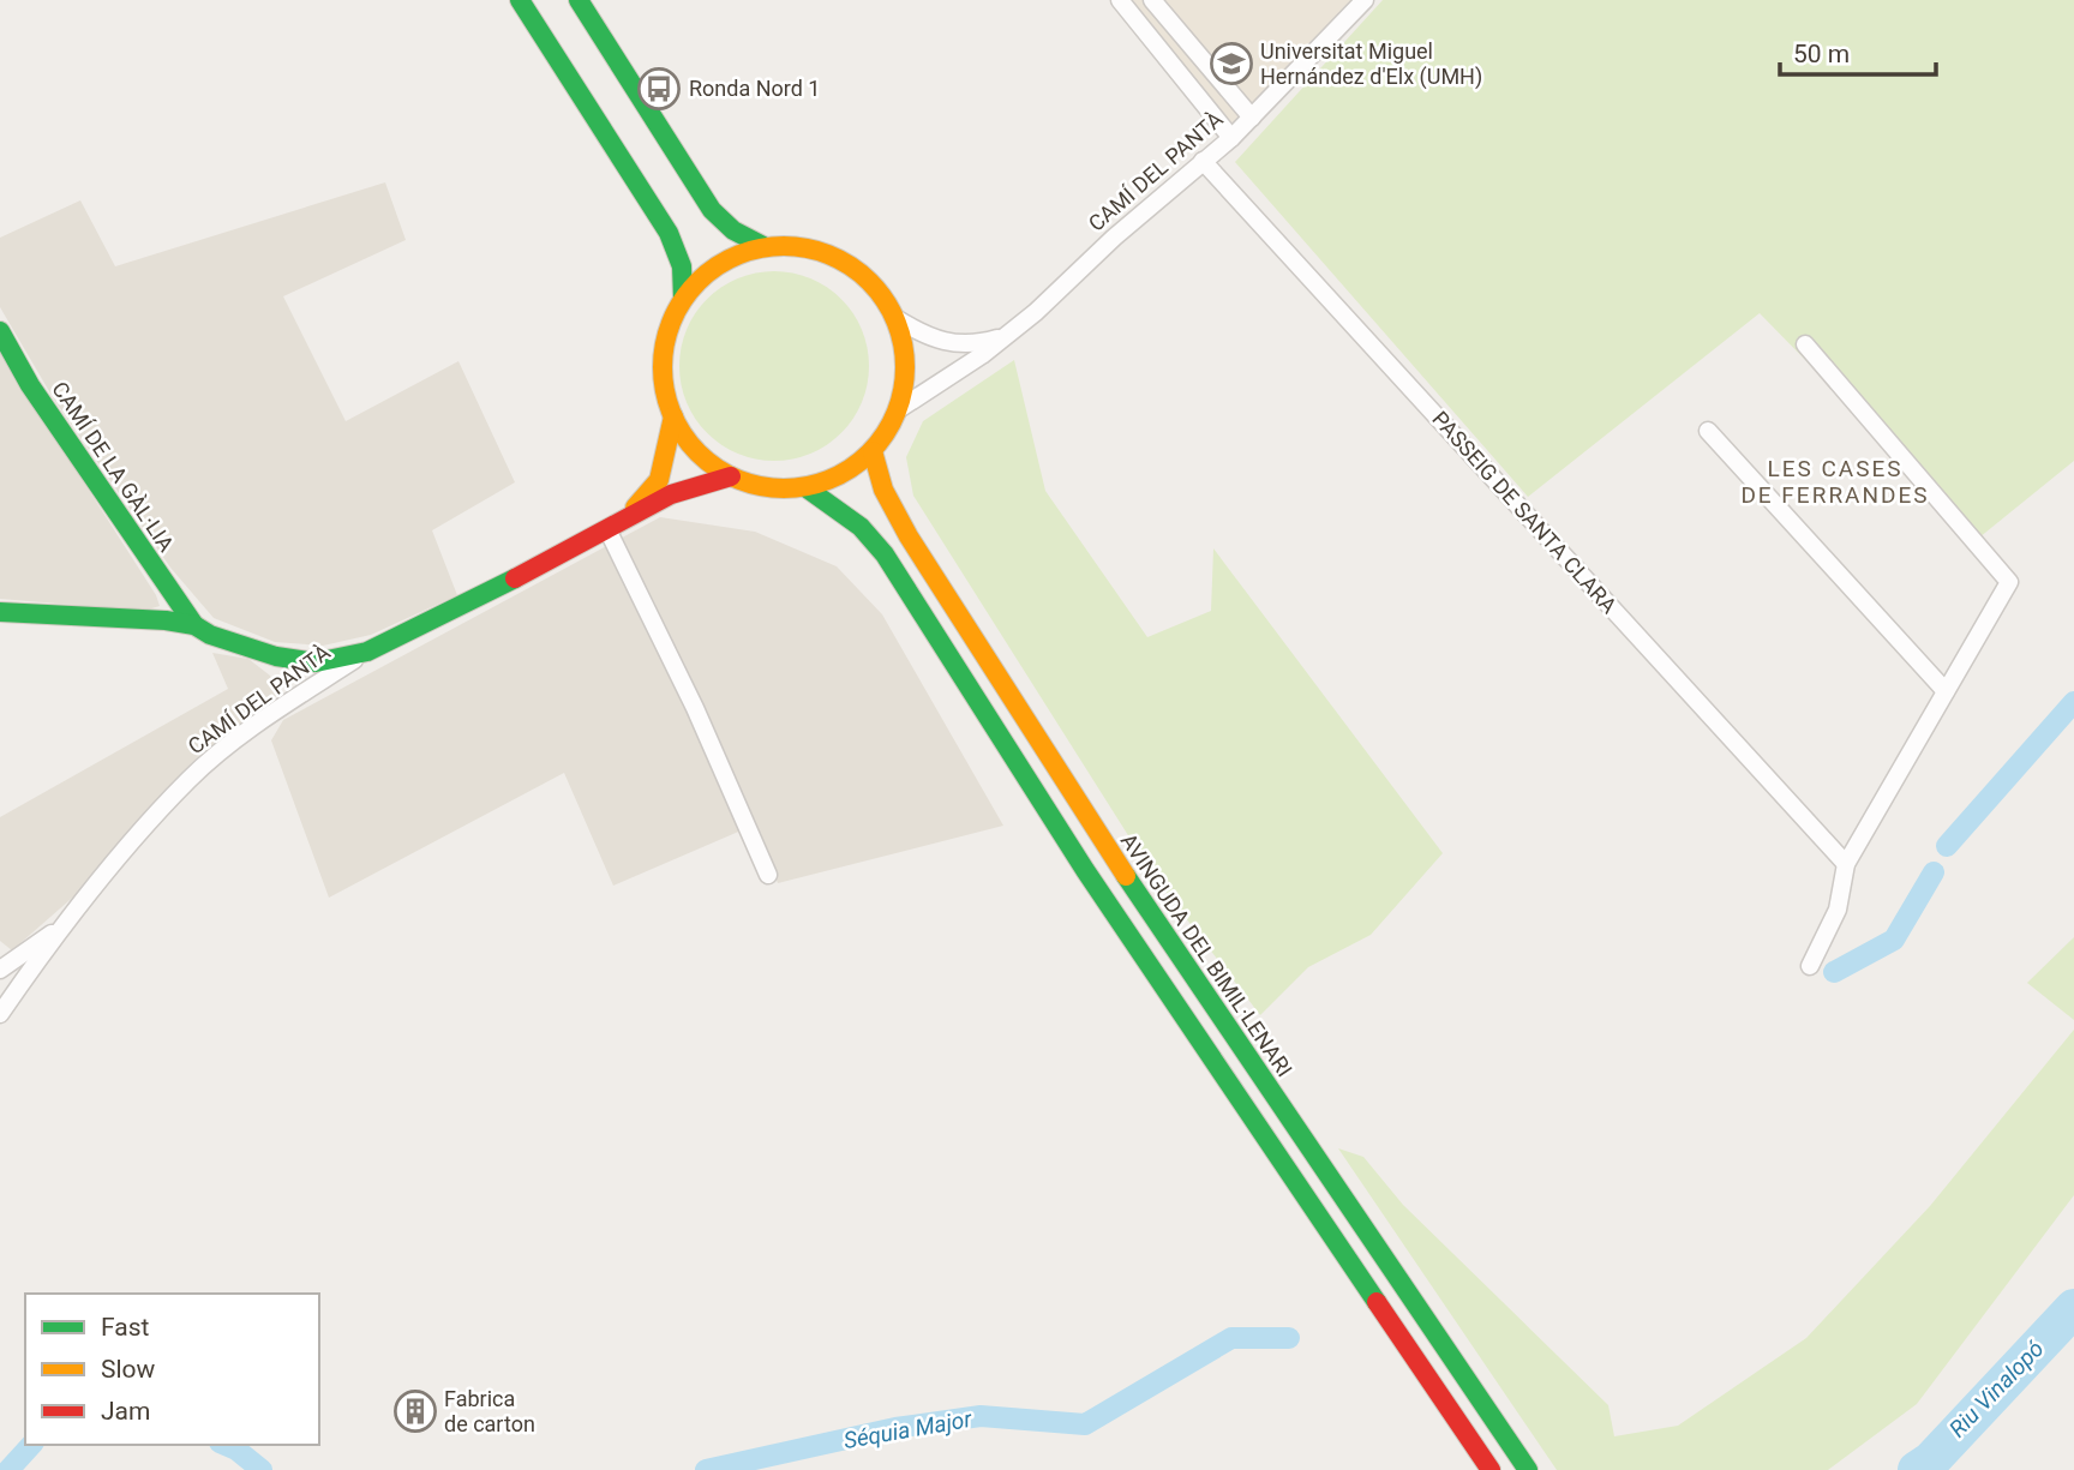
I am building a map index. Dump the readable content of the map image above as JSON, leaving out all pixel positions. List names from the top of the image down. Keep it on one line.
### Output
{"streets":{"main road":["CAMÍ DEL PANTÀ","CAMÍ DE LA GÀL·LIA","AVINGUDA DEL BIMIL·LENARI"],"street":["PASSEIG DE SANTA CLARA"]},"crossings":[["CAMÍ DEL PANTÀ","PASSEIG DE SANTA CLARA"],["CAMÍ DEL PANTÀ","AVINGUDA DEL BIMIL·LENARI"]],"districts":["LES CASES DE FERRANDES"],"water":["Riu Vinalopó","Séquia Major"],"places":{"school or university":["Universitat Miguel Hernández d'Elx (UMH)"],"bus stop":["Ronda Nord 1"],"building":["Fabrica de carton"]},"legend":["Fast","Slow","Jam"],"scale_bar":"50 m"}
